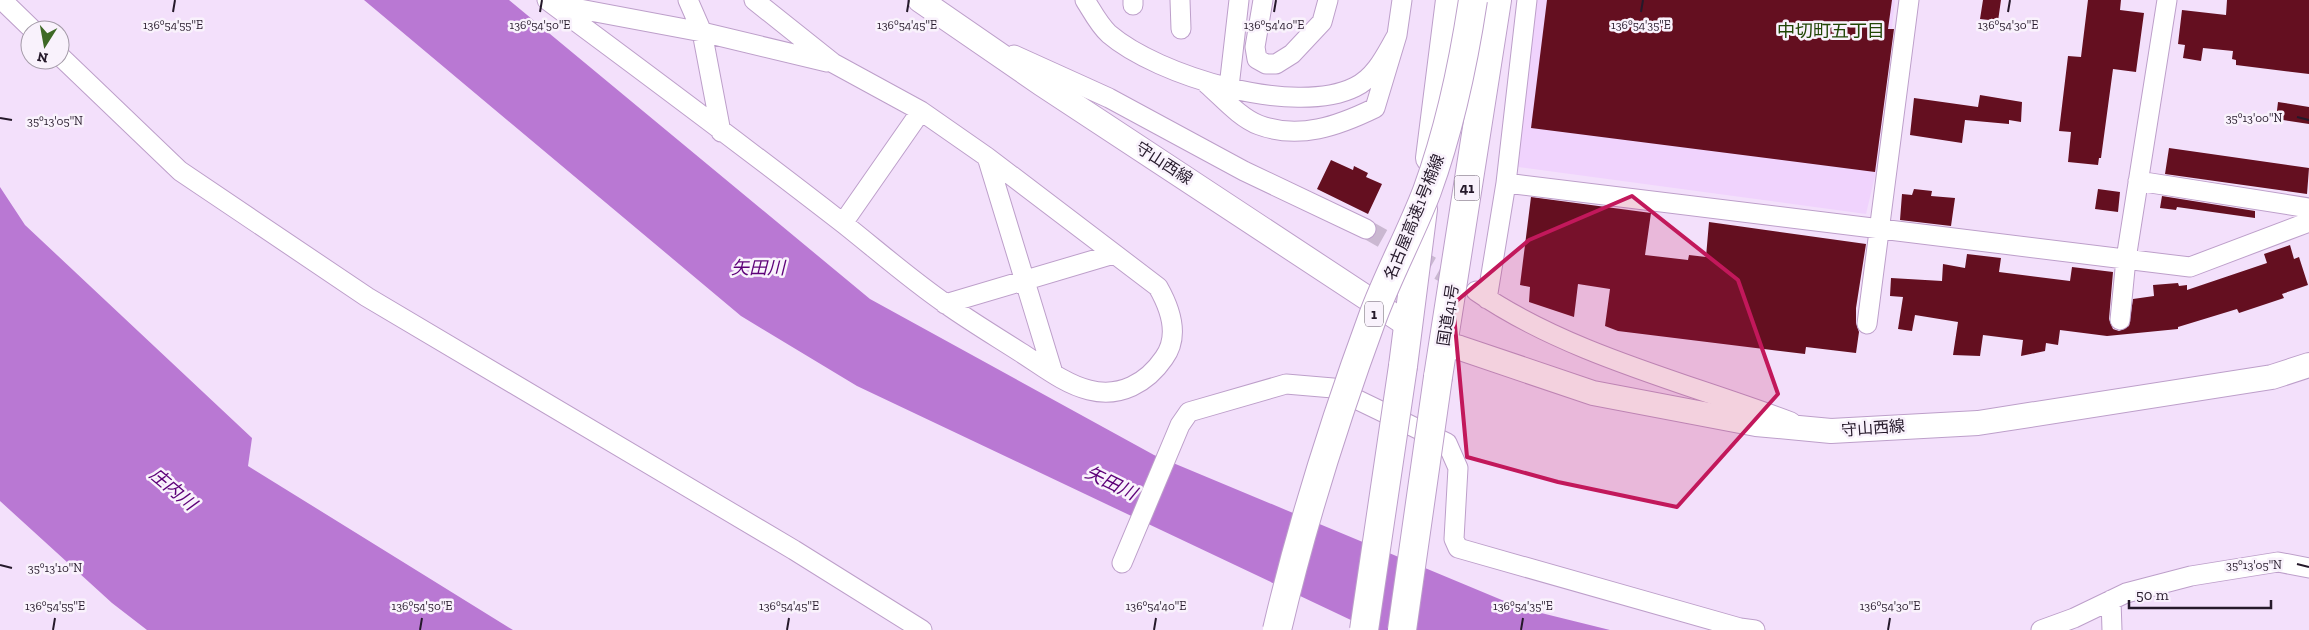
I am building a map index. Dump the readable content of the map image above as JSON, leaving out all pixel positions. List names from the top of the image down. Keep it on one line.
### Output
{"streets":{"highway":["41","名古屋高速1号楠線","1","国道41号"],"main road":["守山西線"]},"crossings":[["守山西線","国道41号"]],"districts":["中切町五丁目"],"water":["矢田川","庄内川"],"scale_bar":"50 m","north":"bottom","coordinates":["136°54'55\"E","136°54'50\"E","136°54'45\"E","136°54'40\"E","136°54'35\"E","136°54'30\"E","35°13'00\"N","35°13'05\"N","35°13'10\"N"]}
